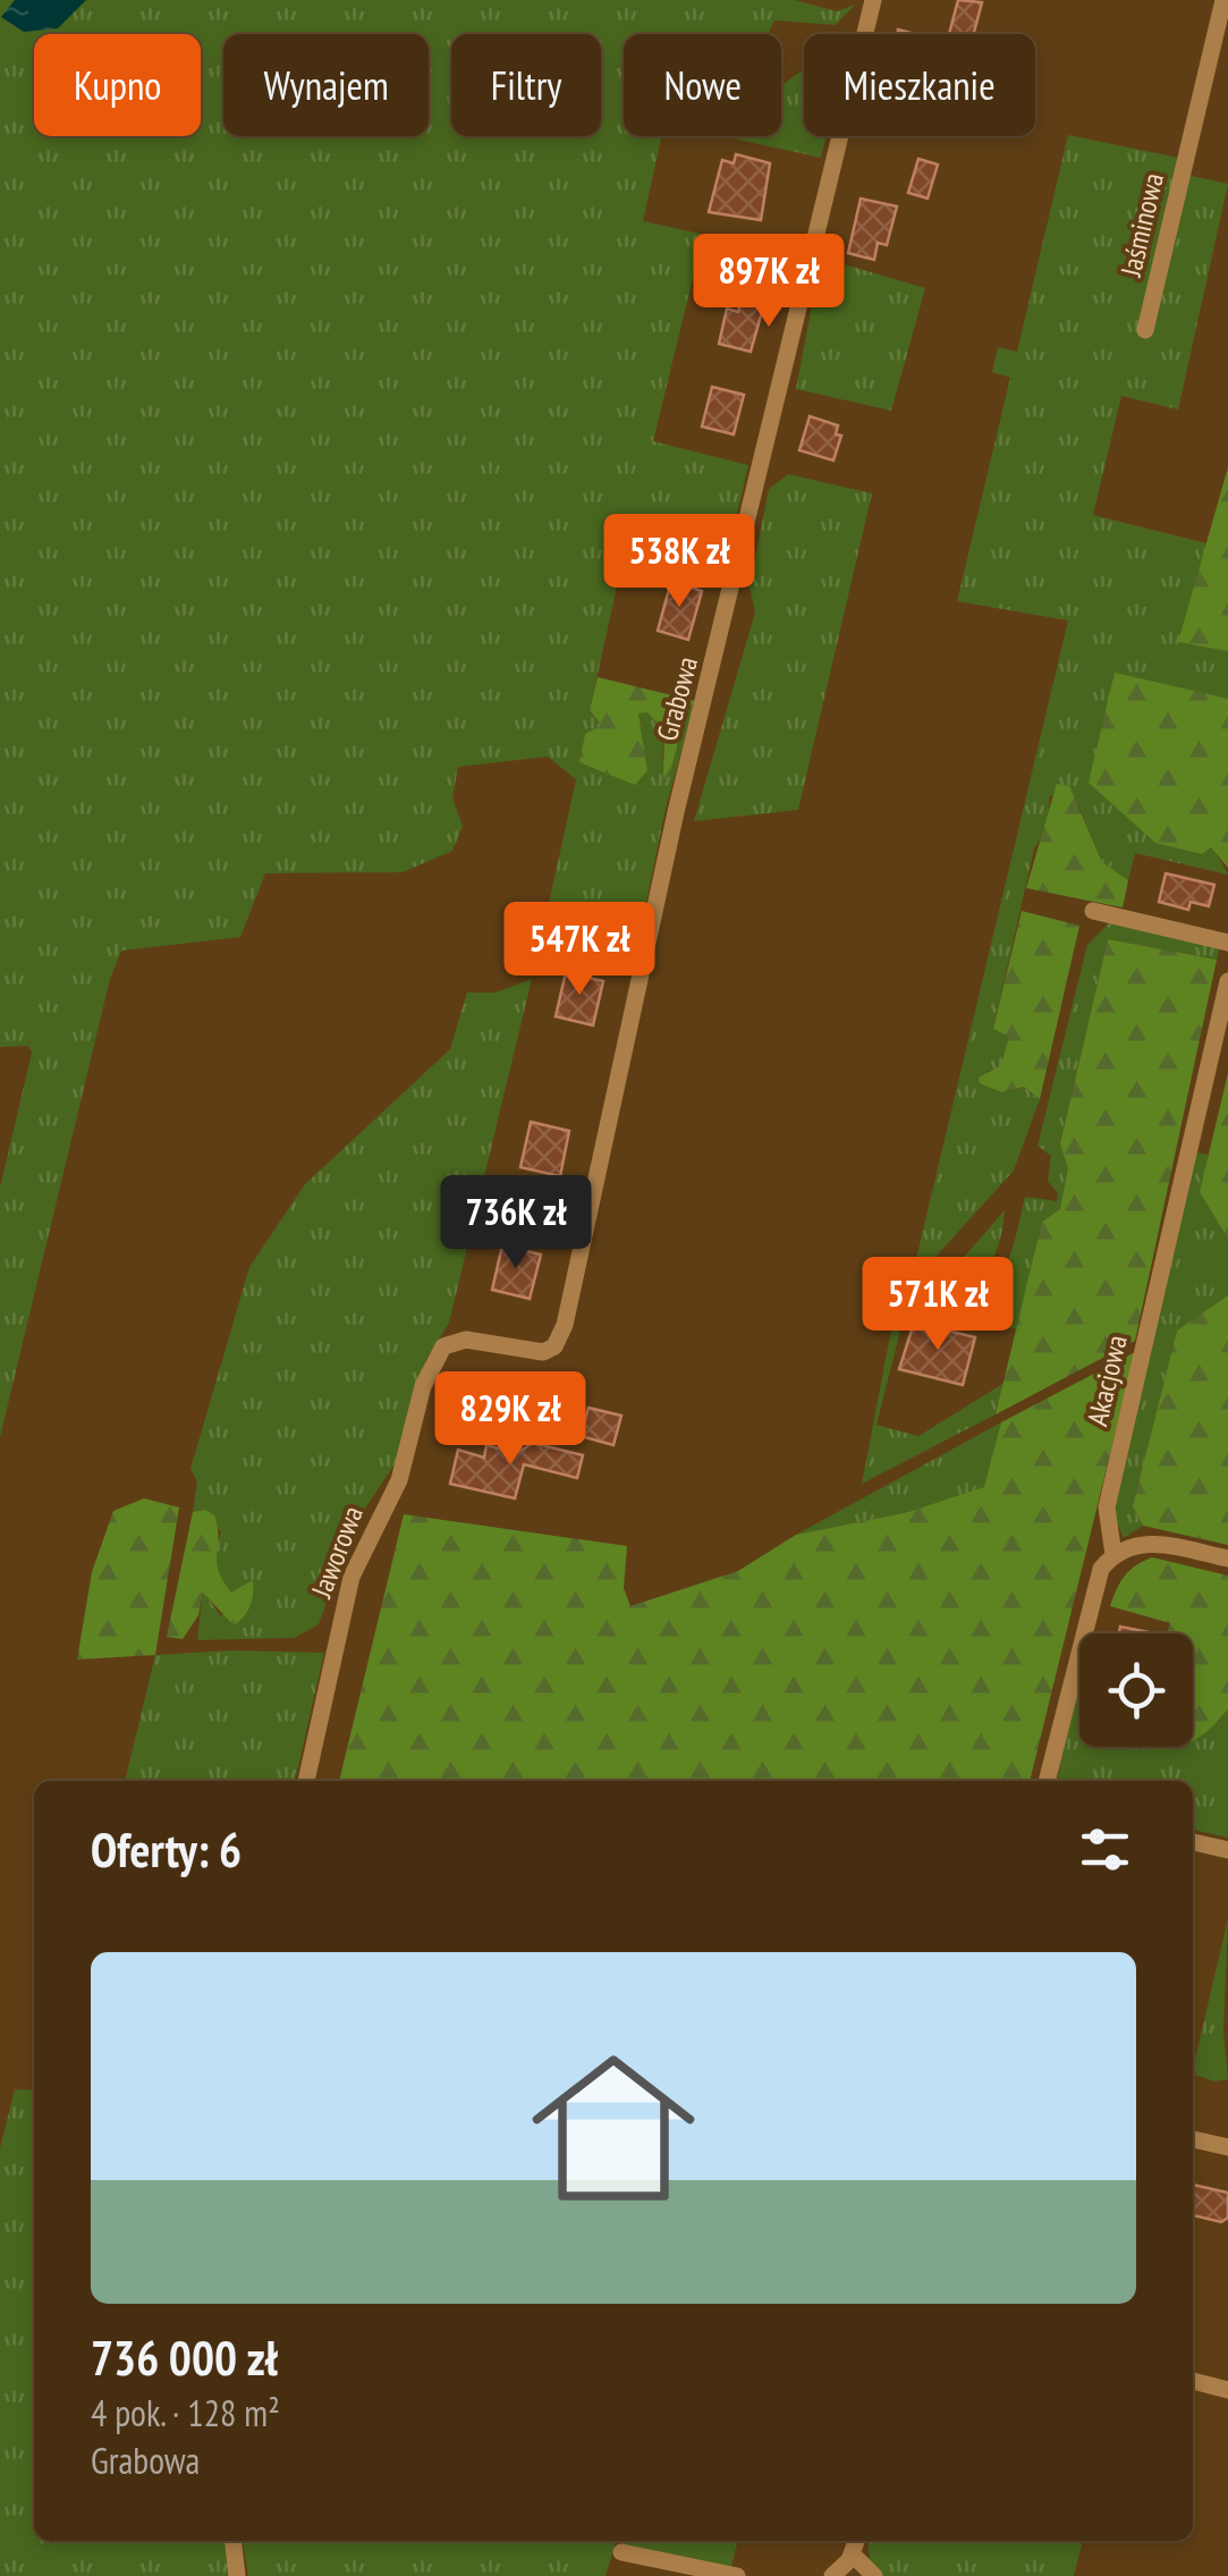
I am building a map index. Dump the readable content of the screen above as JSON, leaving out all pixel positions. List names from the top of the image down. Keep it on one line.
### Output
{"streets":{"street":["Jaśminowa","Grabowa","Akacjowa","Jaworowa"]},"crossings":[["Grabowa","Jaworowa"]],"page":{"chip":["Kupno","Wynajem","Filtry","Nowe","Mieszkanie"],"price":["897K zł","538K zł","547K zł","736K zł","571K zł","829K zł"],"heading":"Oferty: 6","list":[{"name":"736 000 zł","note":"4 pok. · 128 m² · Grabowa"}]}}
